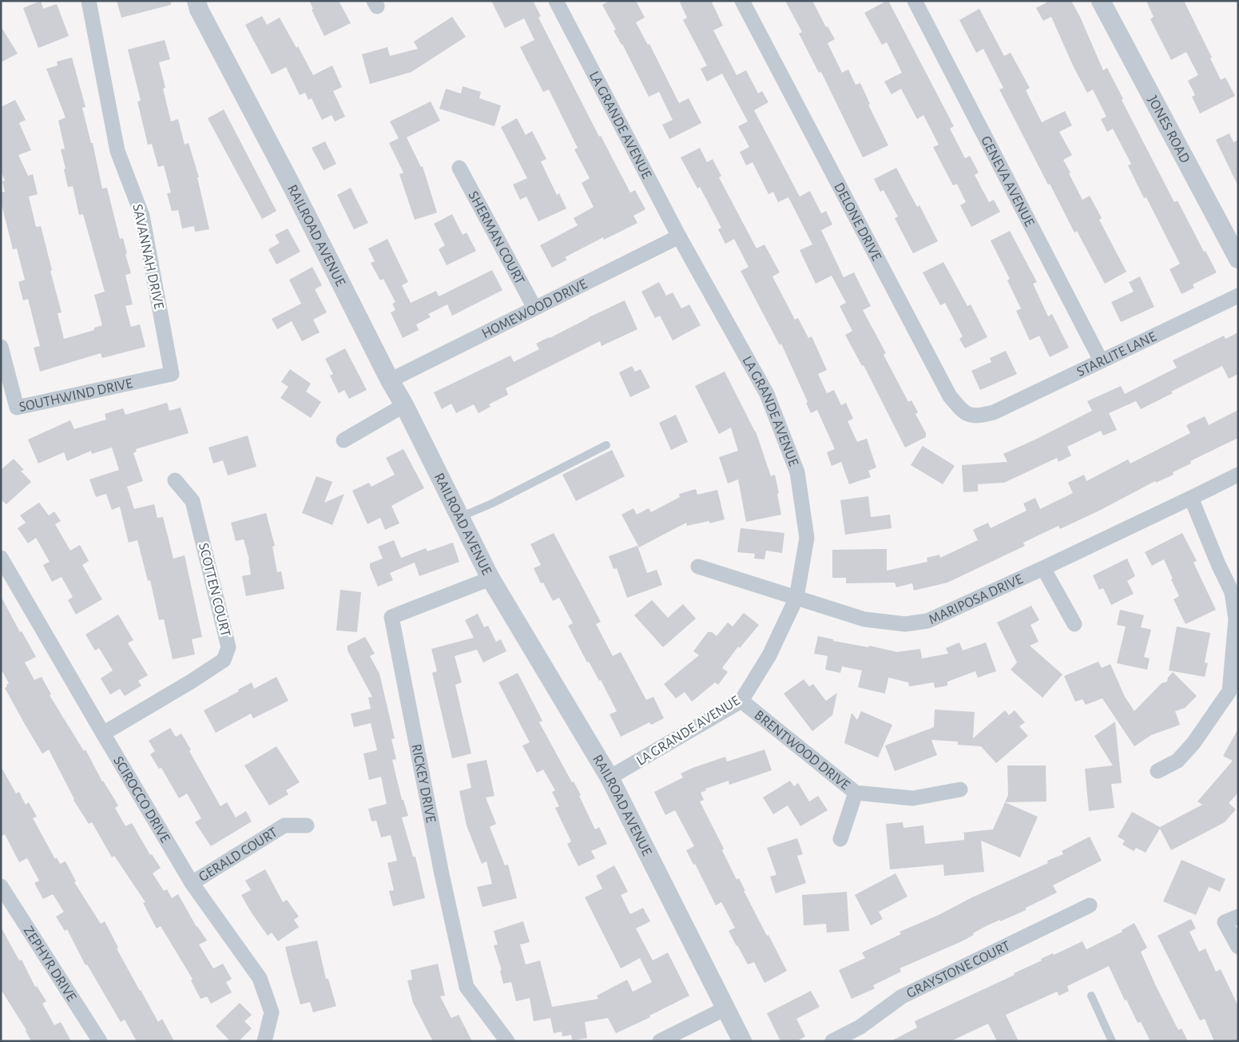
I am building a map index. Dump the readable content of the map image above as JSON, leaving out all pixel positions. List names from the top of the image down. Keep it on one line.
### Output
{"streets":{"street":["LA GRANDE AVENUE","JONES ROAD","GENEVA AVENUE","DELONE DRIVE","RAILROAD AVENUE","SHERMAN COURT","SAVANNAH DRIVE","HOMEWOOD DRIVE","STARLITE LANE","SOUTHWIND DRIVE","SCOTTEN COURT","MARIPOSA DRIVE","BRENTWOOD DRIVE","RICKEY DRIVE","SCIROCCO DRIVE","GERALD COURT","ZEPHYR DRIVE","GRAYSTONE COURT"]},"crossings":[["LA GRANDE AVENUE","RAILROAD AVENUE"],["LA GRANDE AVENUE","HOMEWOOD DRIVE"],["LA GRANDE AVENUE","MARIPOSA DRIVE"],["LA GRANDE AVENUE","BRENTWOOD DRIVE"],["GENEVA AVENUE","STARLITE LANE"],["DELONE DRIVE","STARLITE LANE"],["RAILROAD AVENUE","HOMEWOOD DRIVE"],["RAILROAD AVENUE","RICKEY DRIVE"],["SHERMAN COURT","HOMEWOOD DRIVE"],["SAVANNAH DRIVE","SOUTHWIND DRIVE"],["SCOTTEN COURT","SCIROCCO DRIVE"],["SCIROCCO DRIVE","GERALD COURT"]]}
